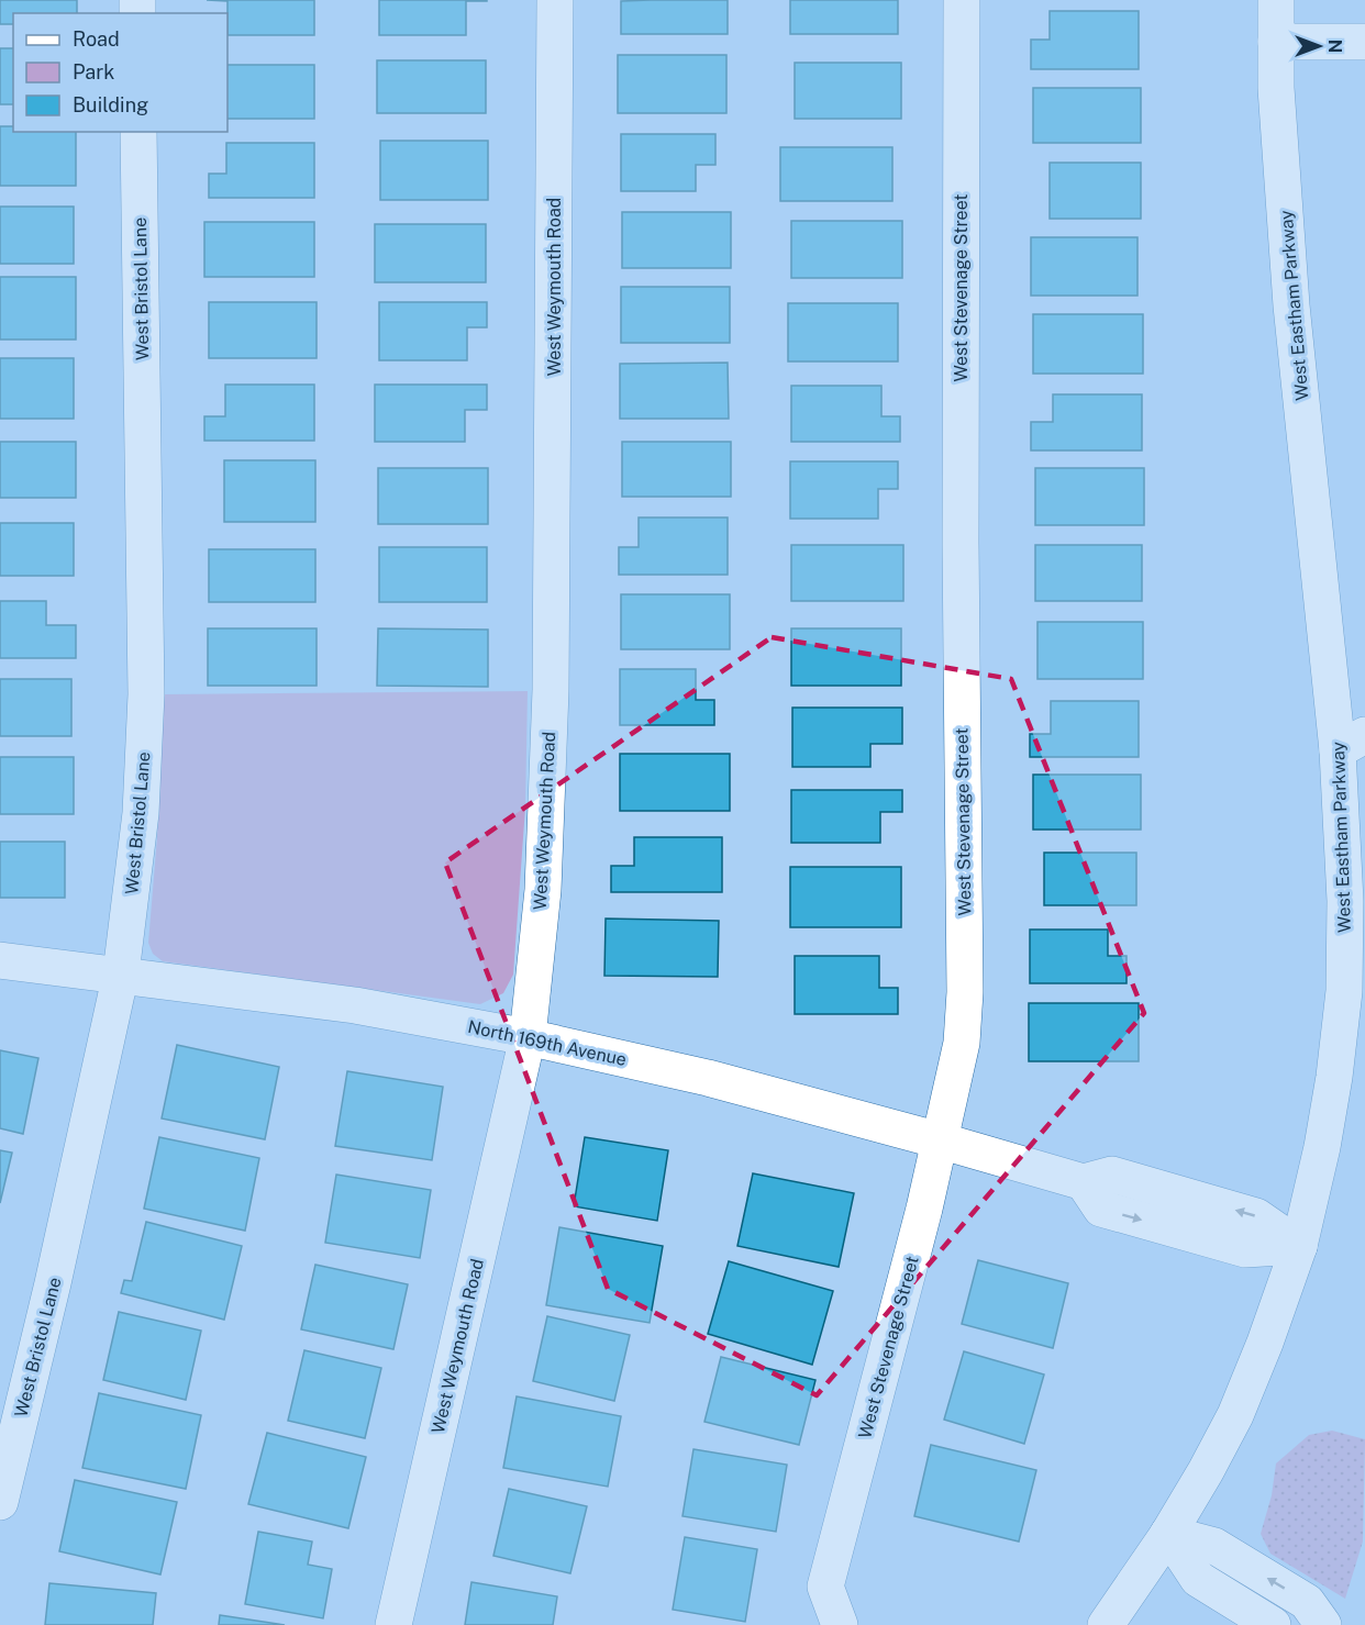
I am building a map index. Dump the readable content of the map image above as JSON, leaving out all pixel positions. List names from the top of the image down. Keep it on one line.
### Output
{"streets":{"street":["West Weymouth Road","West Stevenage Street","West Bristol Lane","West Eastham Parkway","North 169th Avenue"]},"crossings":[["West Weymouth Road","North 169th Avenue"],["West Stevenage Street","North 169th Avenue"],["West Bristol Lane","North 169th Avenue"],["West Eastham Parkway","North 169th Avenue"]],"legend":["Road","Park","Building"],"north":"right"}
